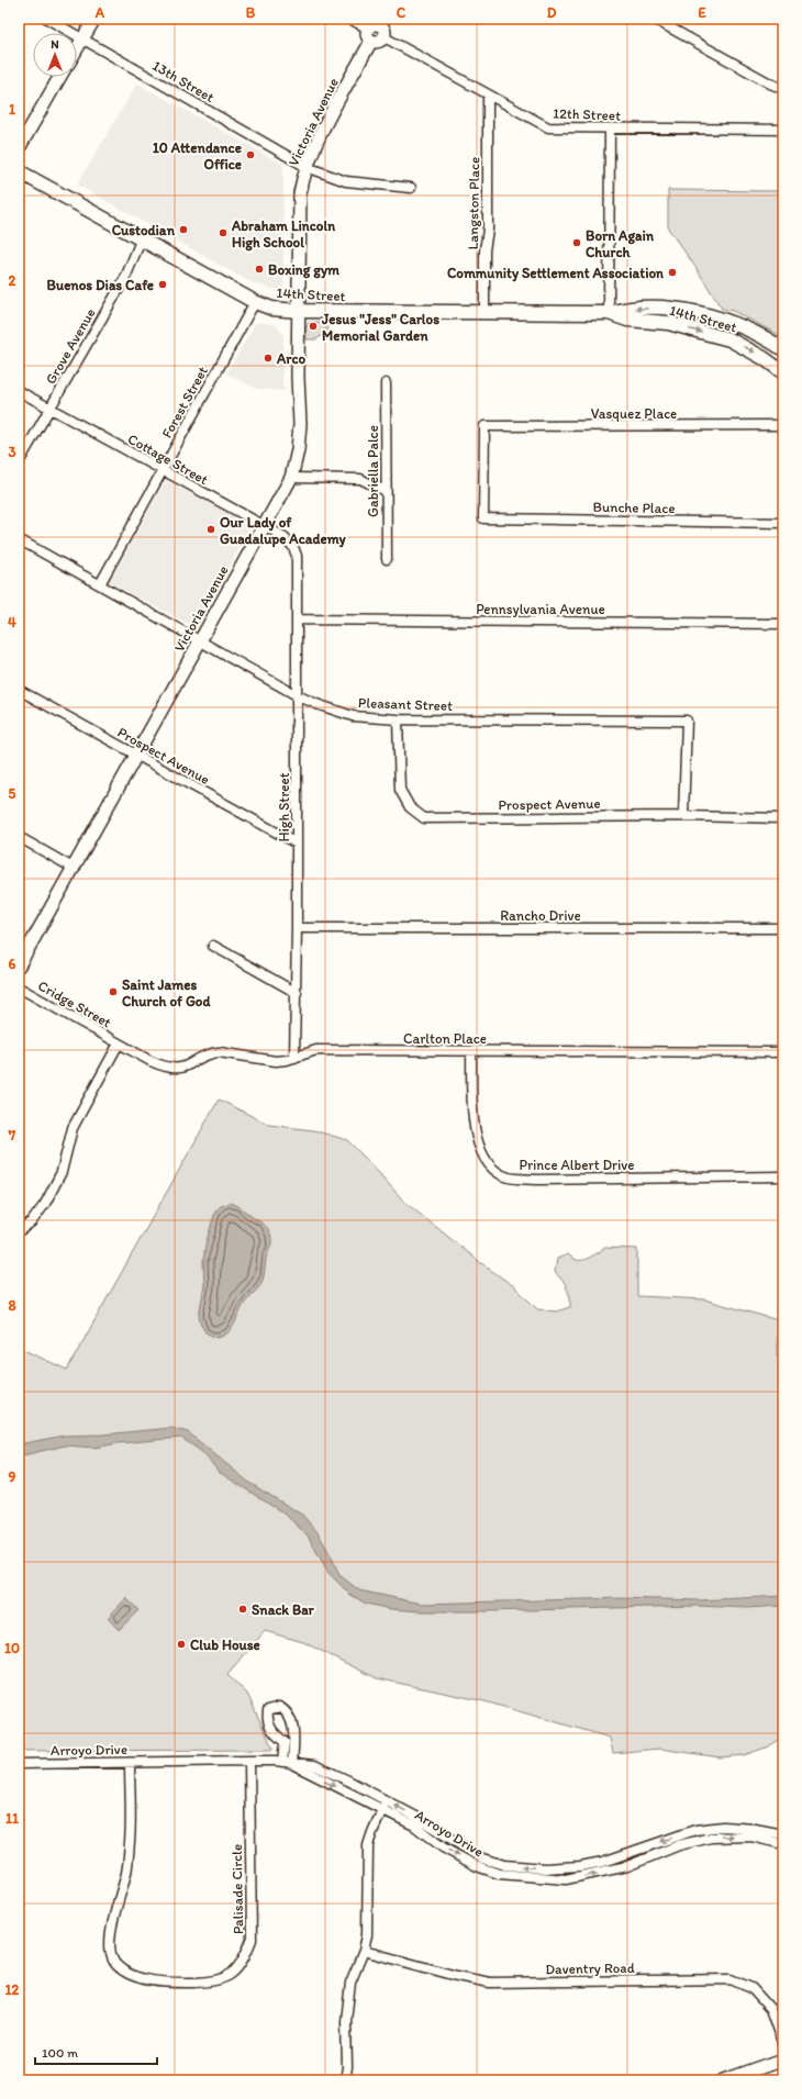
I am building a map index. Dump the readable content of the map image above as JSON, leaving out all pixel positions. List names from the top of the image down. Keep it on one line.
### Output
{"streets":{"main road":["14th Street"],"street":["13th Street","12th Street","Victoria Avenue","Langston Place","Grove Avenue","Forest Street","Vasquez Place","Cottage Street","Gabriella Palce","Bunche Place","Pennsylvania Avenue","Pleasant Street","Prospect Avenue","High Street","Rancho Drive","Cridge Street","Carlton Place","Prince Albert Drive","Arroyo Drive","Palisade Circle","Daventry Road"]},"crossings":[["13th Street","Victoria Avenue"],["12th Street","Langston Place"],["Victoria Avenue","14th Street"],["Victoria Avenue","Cottage Street"],["Victoria Avenue","Pleasant Street"],["Victoria Avenue","Prospect Avenue"],["Langston Place","14th Street"],["14th Street","Grove Avenue"],["14th Street","Forest Street"],["Grove Avenue","Cottage Street"],["Forest Street","Cottage Street"],["Forest Street","Pleasant Street"],["Vasquez Place","Bunche Place"],["Cottage Street","High Street"],["Pennsylvania Avenue","High Street"],["Pleasant Street","Prospect Avenue"],["Pleasant Street","High Street"],["Prospect Avenue","High Street"],["High Street","Rancho Drive"],["High Street","Carlton Place"],["Cridge Street","Carlton Place"],["Carlton Place","Prince Albert Drive"],["Arroyo Drive","Palisade Circle"]],"places":["10 Attendance Office","Custodian","Abraham Lincoln High School","Born Again Church","Boxing gym","Community Settlement Association","Buenos Dias Cafe","Jesus \"Jess\" Carlos Memorial Garden","Arco","Our Lady of Guadalupe Academy","Saint James Church of God","Snack Bar","Club House"],"scale_bar":"100 m","north":"top","grid":{"columns":["A","B","C","D","E"],"rows":["1","2","3","4","5","6","7","8","9","10","11","12"]}}
